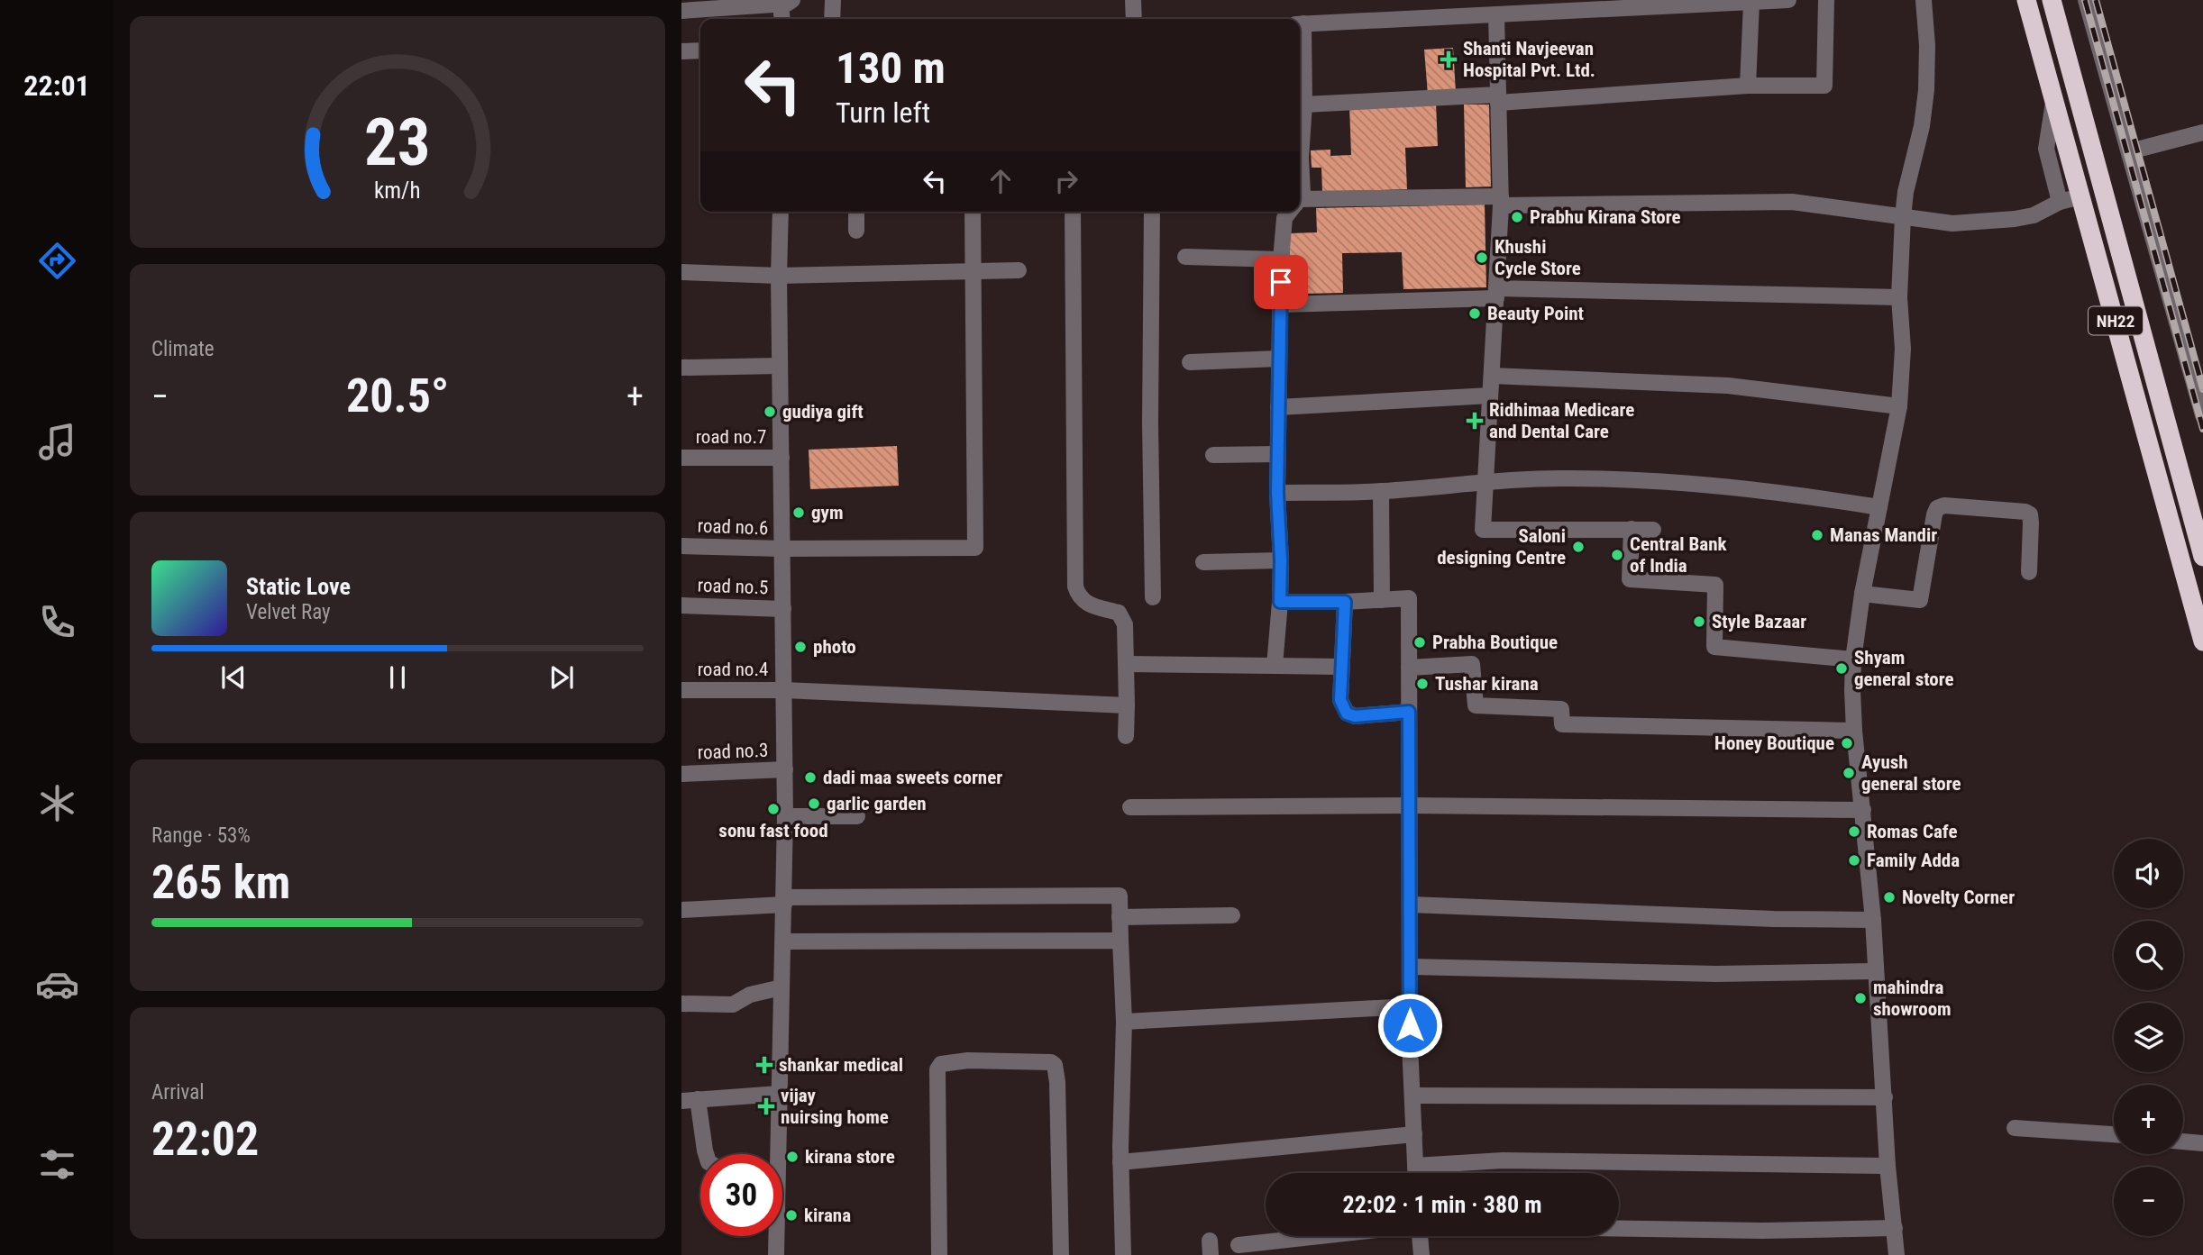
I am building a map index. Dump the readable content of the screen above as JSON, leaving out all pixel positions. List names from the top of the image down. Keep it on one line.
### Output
{"streets":{"highway":["NH22"],"street":["road no.7","road no.6","road no.5","road no.4","road no.3"]},"places":{"health":["Shanti Navjeevan Hospital Pvt. Ltd.","Ridhimaa Medicare and Dental Care","shankar medical","vijay nuirsing home"],"other":["Prabhu Kirana Store","Khushi Cycle Store","Beauty Point","gudiya gift","gym","Manas Mandir","Saloni designing Centre","Central Bank of India","Style Bazaar","Prabha Boutique","photo","Shyam general store","Tushar kirana","Honey Boutique","Ayush general store","dadi maa sweets corner","garlic garden","sonu fast food","Romas Cafe","Family Adda","Novelty Corner","mahindra showroom","kirana store","kirana"]},"page":{"tabs":"22:01","turn":["130 m","Turn left"],"tile":["Climate",["Range · 53%","265 km"],["Arrival","22:02"]],"heat":["−","20.5°","+"],"song":["Static Love","Velvet Ray"],"map_buttons":["+","−"],"limit":"30","trip":"22:02 · 1 min · 380 m","gauge":["23","km/h"]}}
